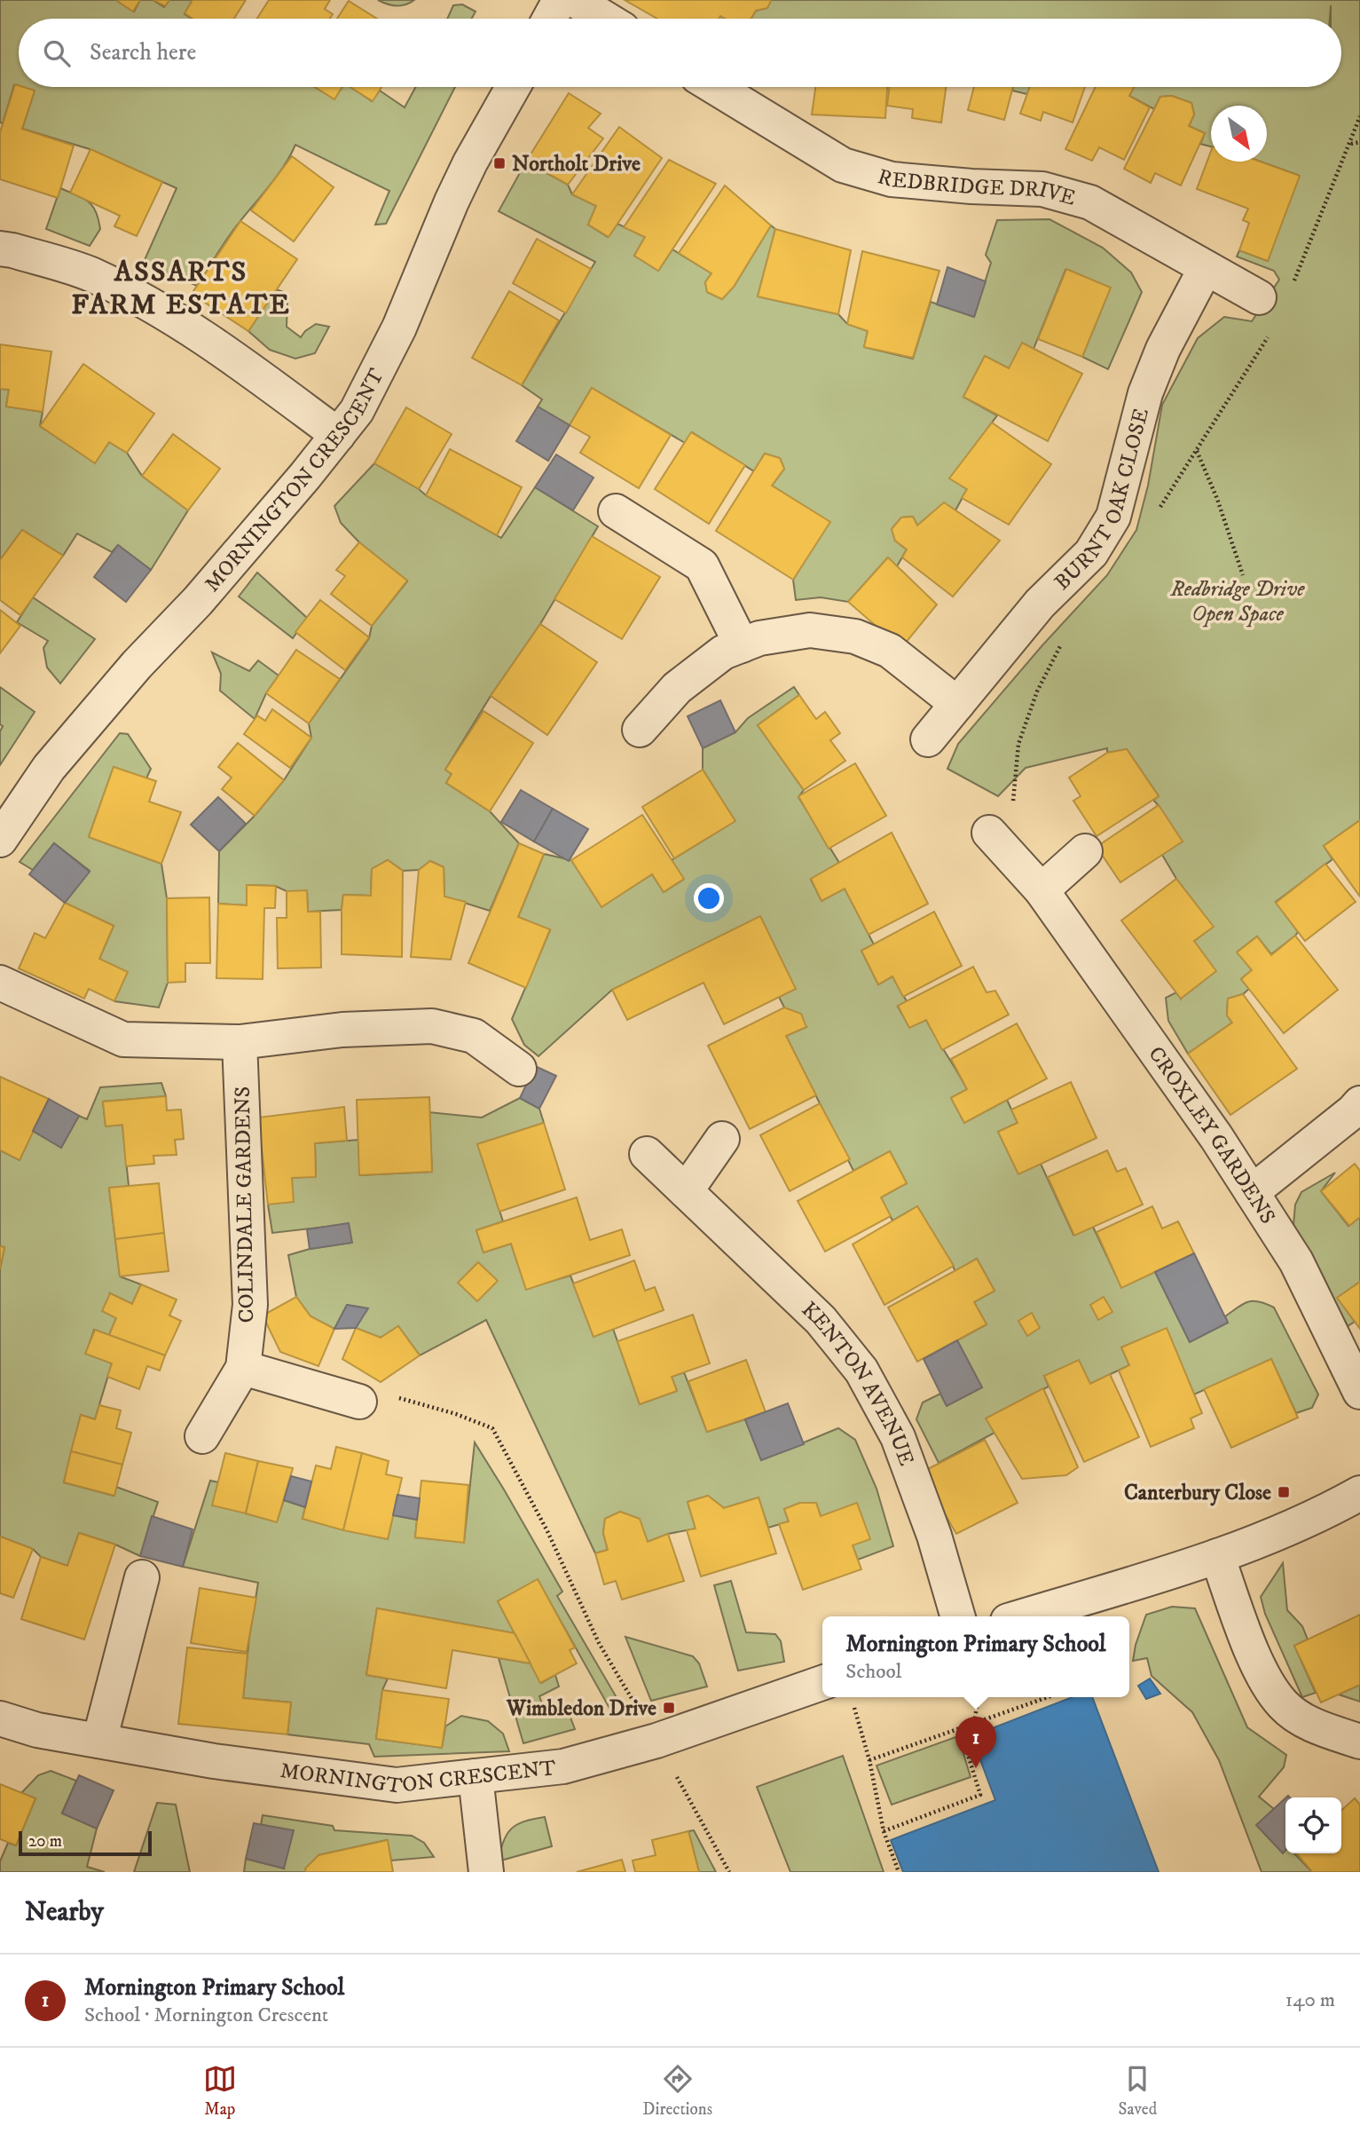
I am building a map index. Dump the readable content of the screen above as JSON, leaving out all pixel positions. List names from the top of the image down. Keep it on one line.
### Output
{"streets":{"street":["REDBRIDGE DRIVE","MORNINGTON CRESCENT","BURNT OAK CLOSE","CROXLEY GARDENS","COLINDALE GARDENS","KENTON AVENUE"]},"crossings":[["REDBRIDGE DRIVE","BURNT OAK CLOSE"]],"districts":["ASSARTS FARM ESTATE"],"parks":["Redbridge Drive Open Space"],"places":{"transit":["Northolt Drive","Canterbury Close","Wimbledon Drive"]},"scale_bar":"20 m","north":"bottom right","page":{"search":"Search here","popup":["Mornington Primary School","School"],"pins":"1","scale":"20 m","heading":"Nearby","list":[{"mark":"1","name":"Mornington Primary School","note":"School · Mornington Crescent","value":"140 m"}],"nav":["Map","Directions","Saved"]}}
